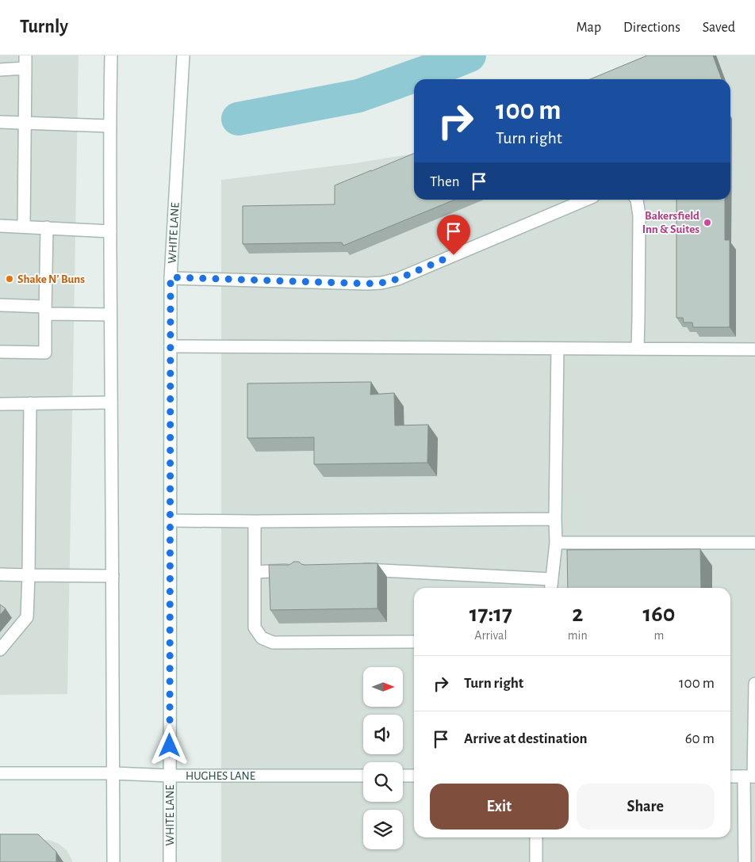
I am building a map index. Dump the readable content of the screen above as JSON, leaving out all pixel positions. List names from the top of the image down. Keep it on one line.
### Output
{"streets":{"main road":["WHITE LANE","HUGHES LANE"]},"crossings":[["WHITE LANE","HUGHES LANE"]],"places":["Bakersfield Inn & Suites","Shake N' Buns"],"north":"right","page":{"header":"Turnly","nav":["Map","Directions","Saved"],"turn":["100 m","Turn right"],"then":"Then","eta":["17:17","Arrival","2","min","160","m"],"list":[{"name":"Turn right","value":"100 m"},{"name":"Arrive at destination","value":"60 m"}],"buttons":["Exit","Share"]}}
